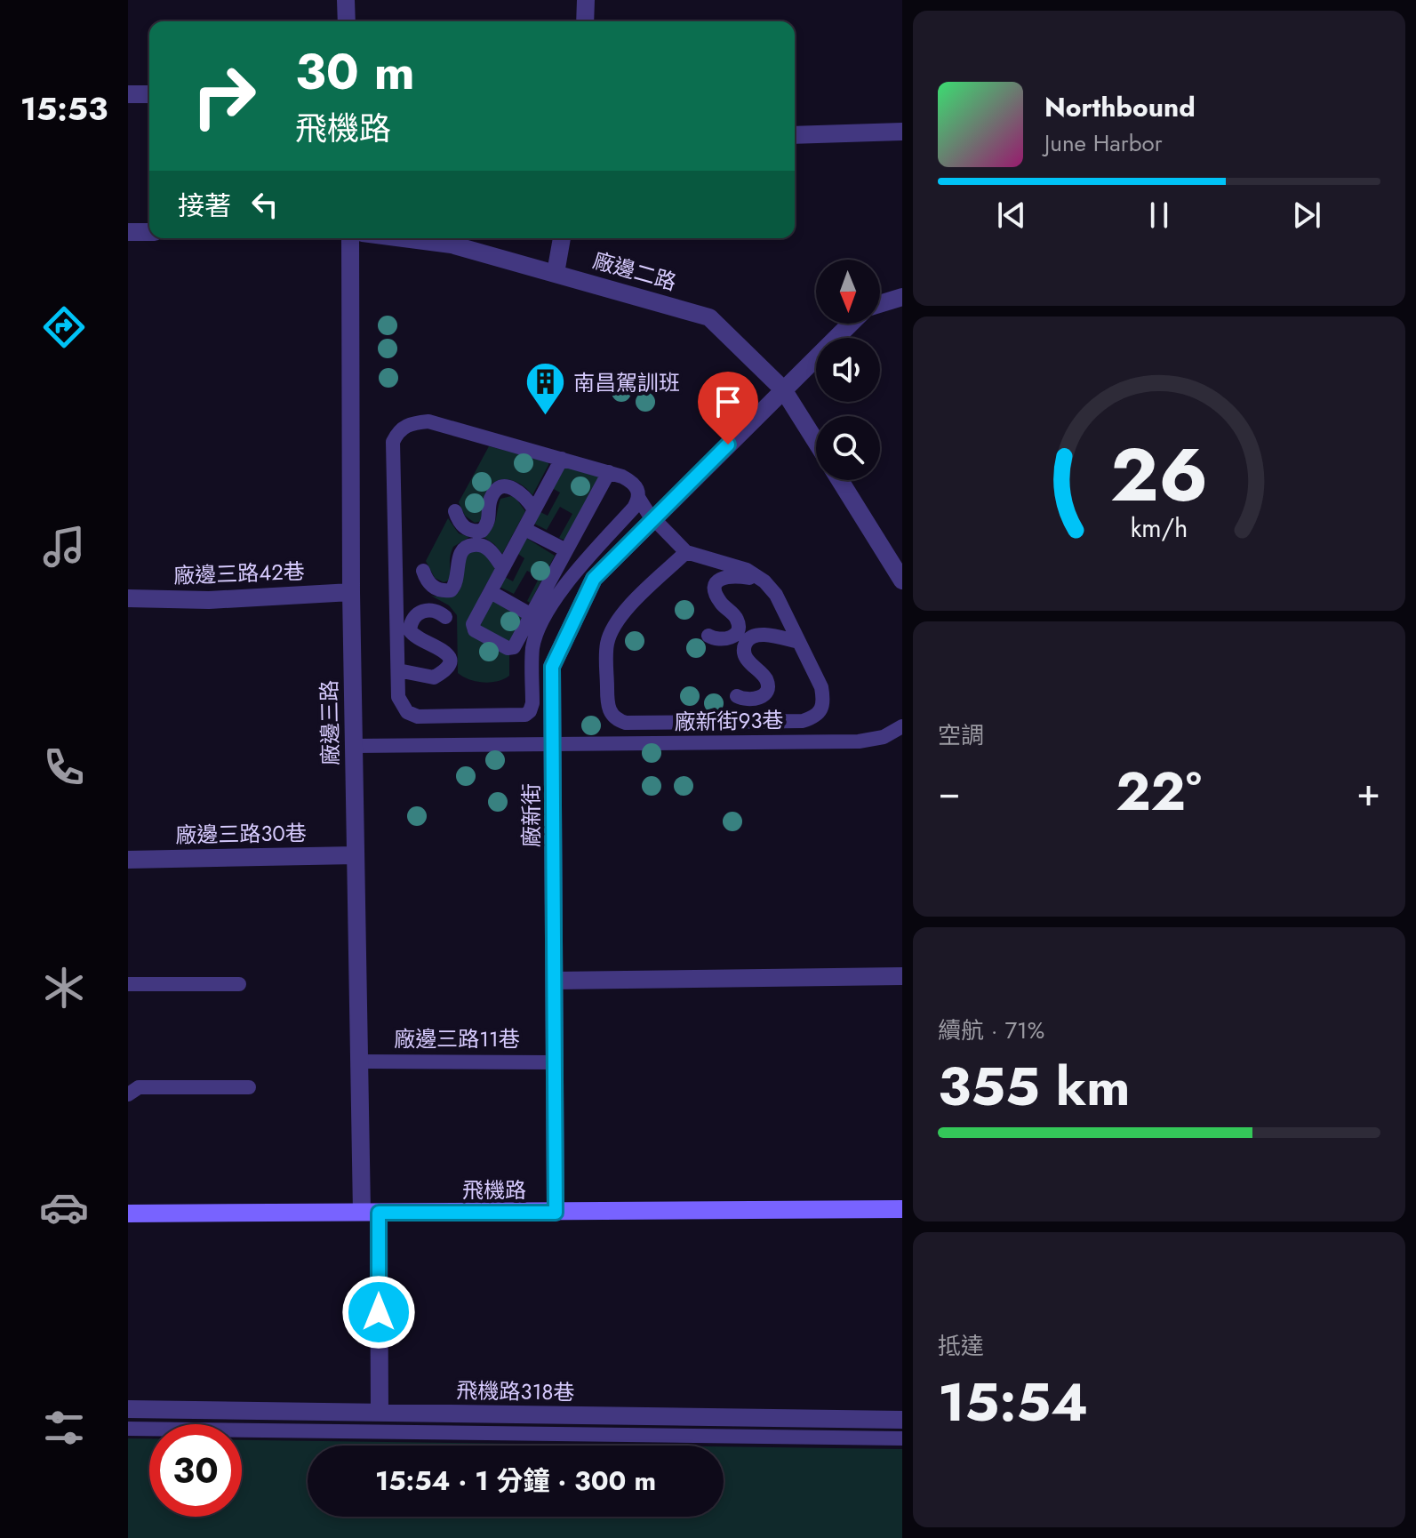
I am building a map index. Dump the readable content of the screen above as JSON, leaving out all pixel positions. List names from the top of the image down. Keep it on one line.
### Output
{"streets":{"street":["廠邊二路","廠邊三路42巷","廠邊三路","廠新街","廠邊三路30巷","飛機路","飛機路318巷"],"lane":["廠新街93巷","廠邊三路11巷"]},"crossings":[["廠邊二路","廠新街"],["廠邊三路42巷","廠邊三路"],["廠新街93巷","廠邊三路"],["廠新街93巷","廠新街"],["廠邊三路","廠邊三路30巷"],["廠邊三路","廠邊三路11巷"],["廠邊三路","飛機路"],["廠邊三路","飛機路318巷"]],"places":{"building":["南昌駕訓班"]},"north":"bottom","page":{"tabs":"15:53","turn":["30 m","飛機路"],"song":["Northbound","June Harbor"],"then":"接著","tile":["空調",["續航 · 71%","355 km"],["抵達","15:54"]],"heat":["−","22°","+"],"limit":"30","trip":"15:54 · 1 分鐘 · 300 m","gauge":["26","km/h"]}}
